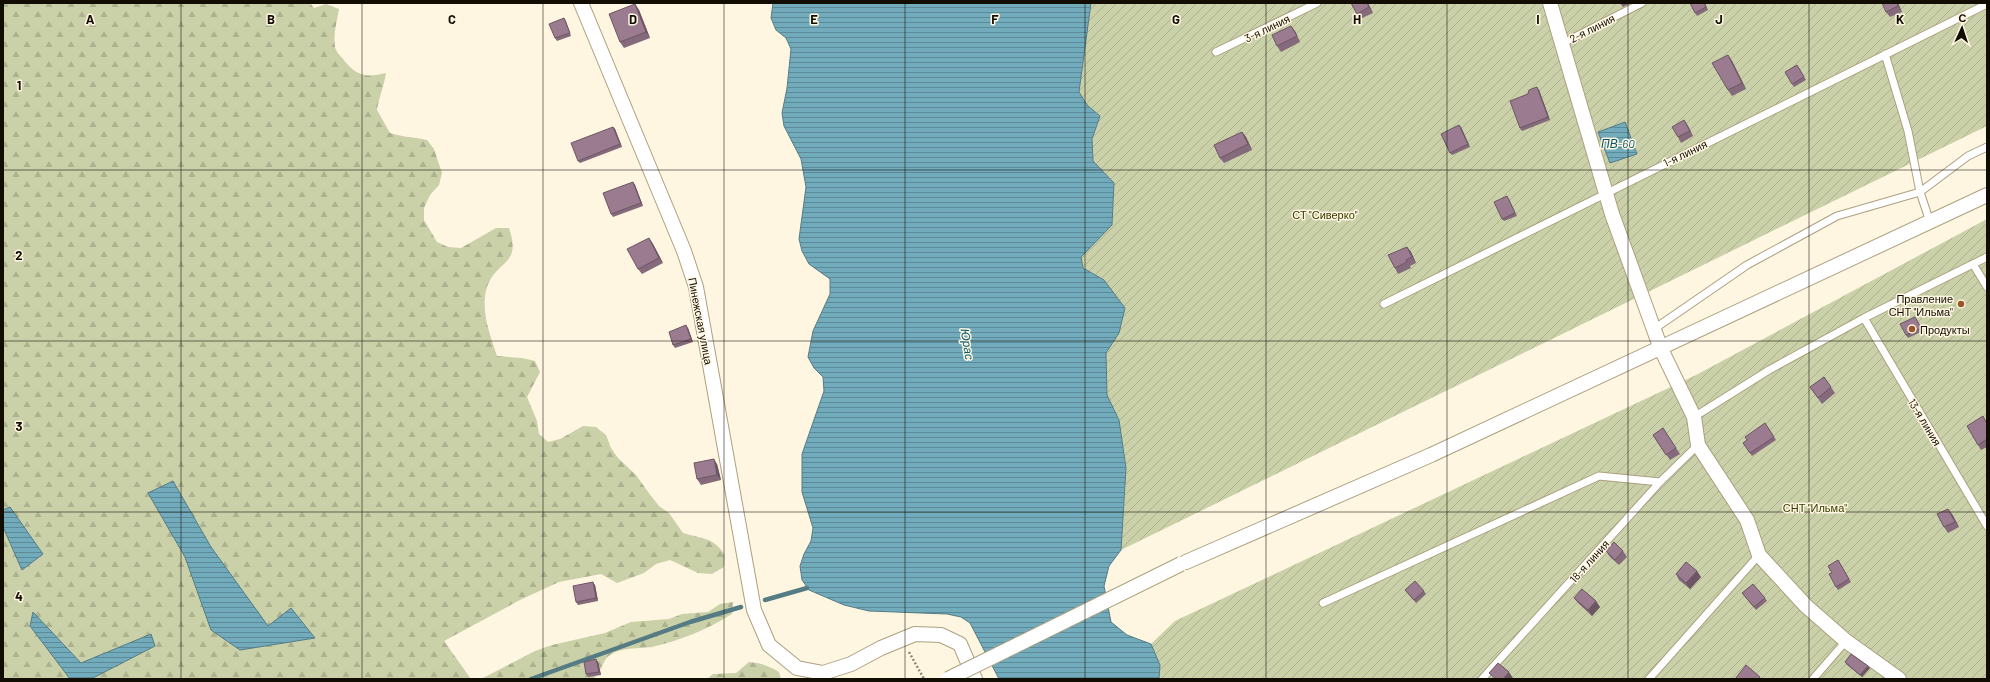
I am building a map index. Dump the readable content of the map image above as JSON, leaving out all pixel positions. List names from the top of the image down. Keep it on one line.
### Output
{"streets":{"street":["Пинежская улица"],"lane":["3-я линия","2-я линия","1-я линия","13-я линия","18-я линия"]},"water":["ПВ-60","Юрас"],"parks":["СТ \"Сиверко\"","СНТ \"Ильма\""],"places":["Правление СНТ \"Ильма\"","Продукты"],"north":"top","grid":{"columns":["A","B","C","D","E","F","G","H","I","J","K"],"rows":["1","2","3","4"]}}
